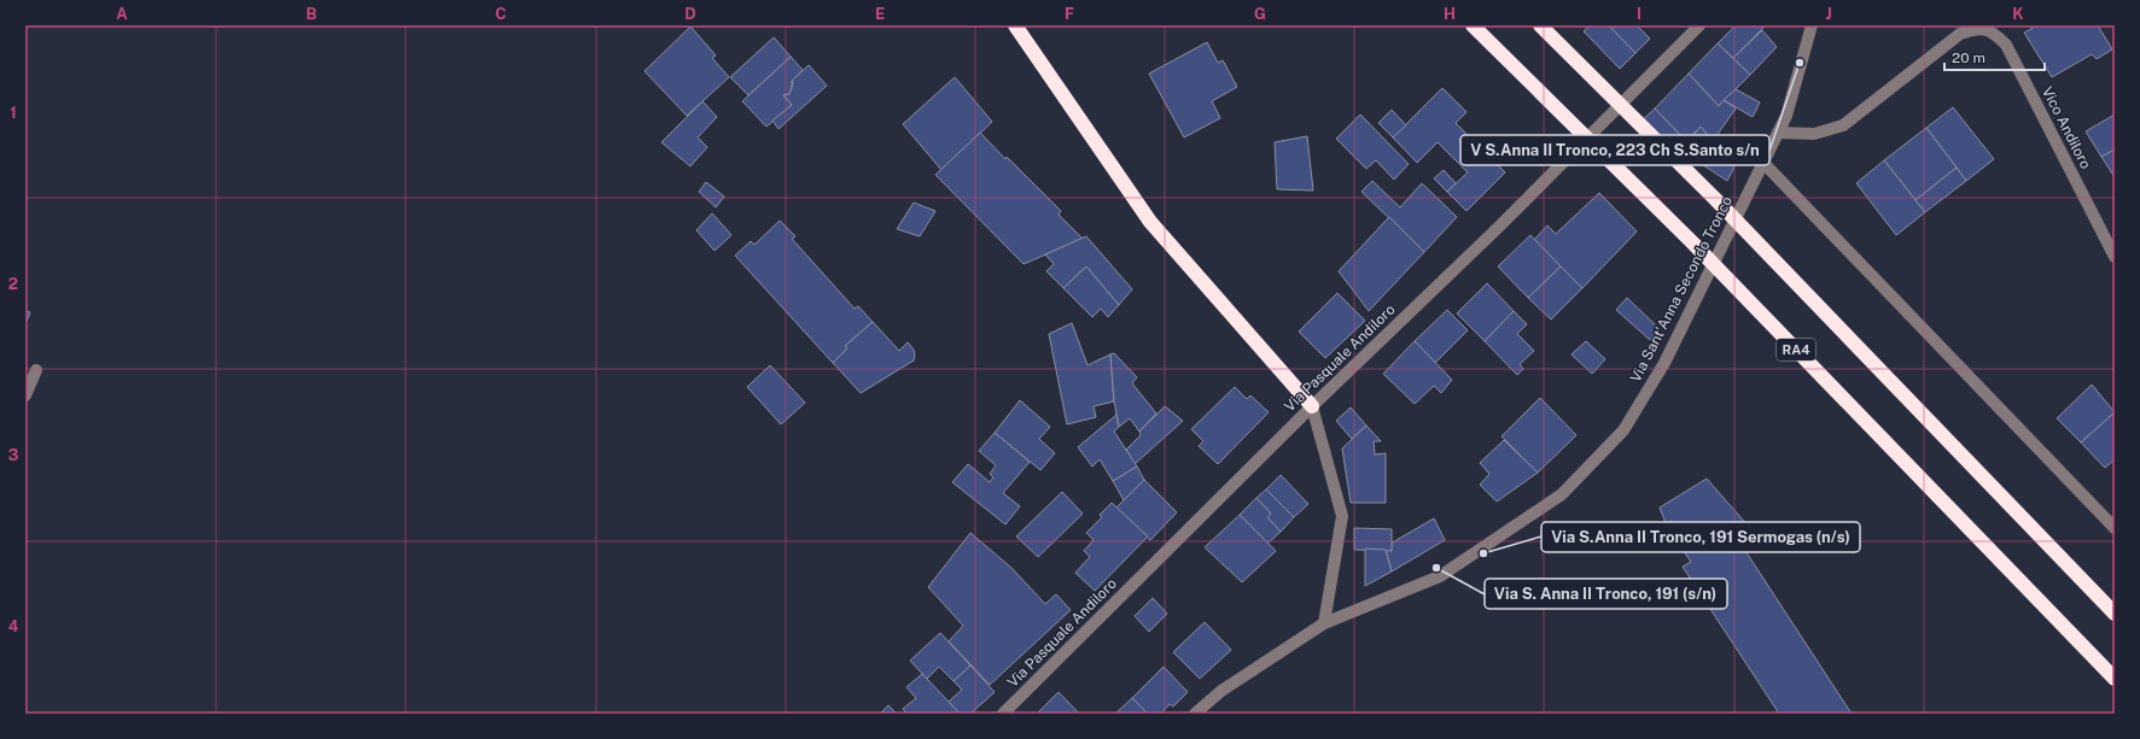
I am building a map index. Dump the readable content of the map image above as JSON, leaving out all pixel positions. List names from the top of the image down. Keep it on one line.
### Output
{"streets":{"highway":["RA4"],"street":["Vico Andiloro","Via Sant'Anna Secondo Tronco","Via Pasquale Andiloro"]},"crossings":[["Vico Andiloro","Via Sant'Anna Secondo Tronco"]],"places":["V S.Anna II Tronco, 223 Ch S.Santo s/n","Via S.Anna II Tronco, 191 Sermogas (n/s)","Via S. Anna II Tronco, 191 (s/n)"],"scale_bar":"20 m","grid":{"columns":["A","B","C","D","E","F","G","H","I","J","K"],"rows":["1","2","3","4"]}}
